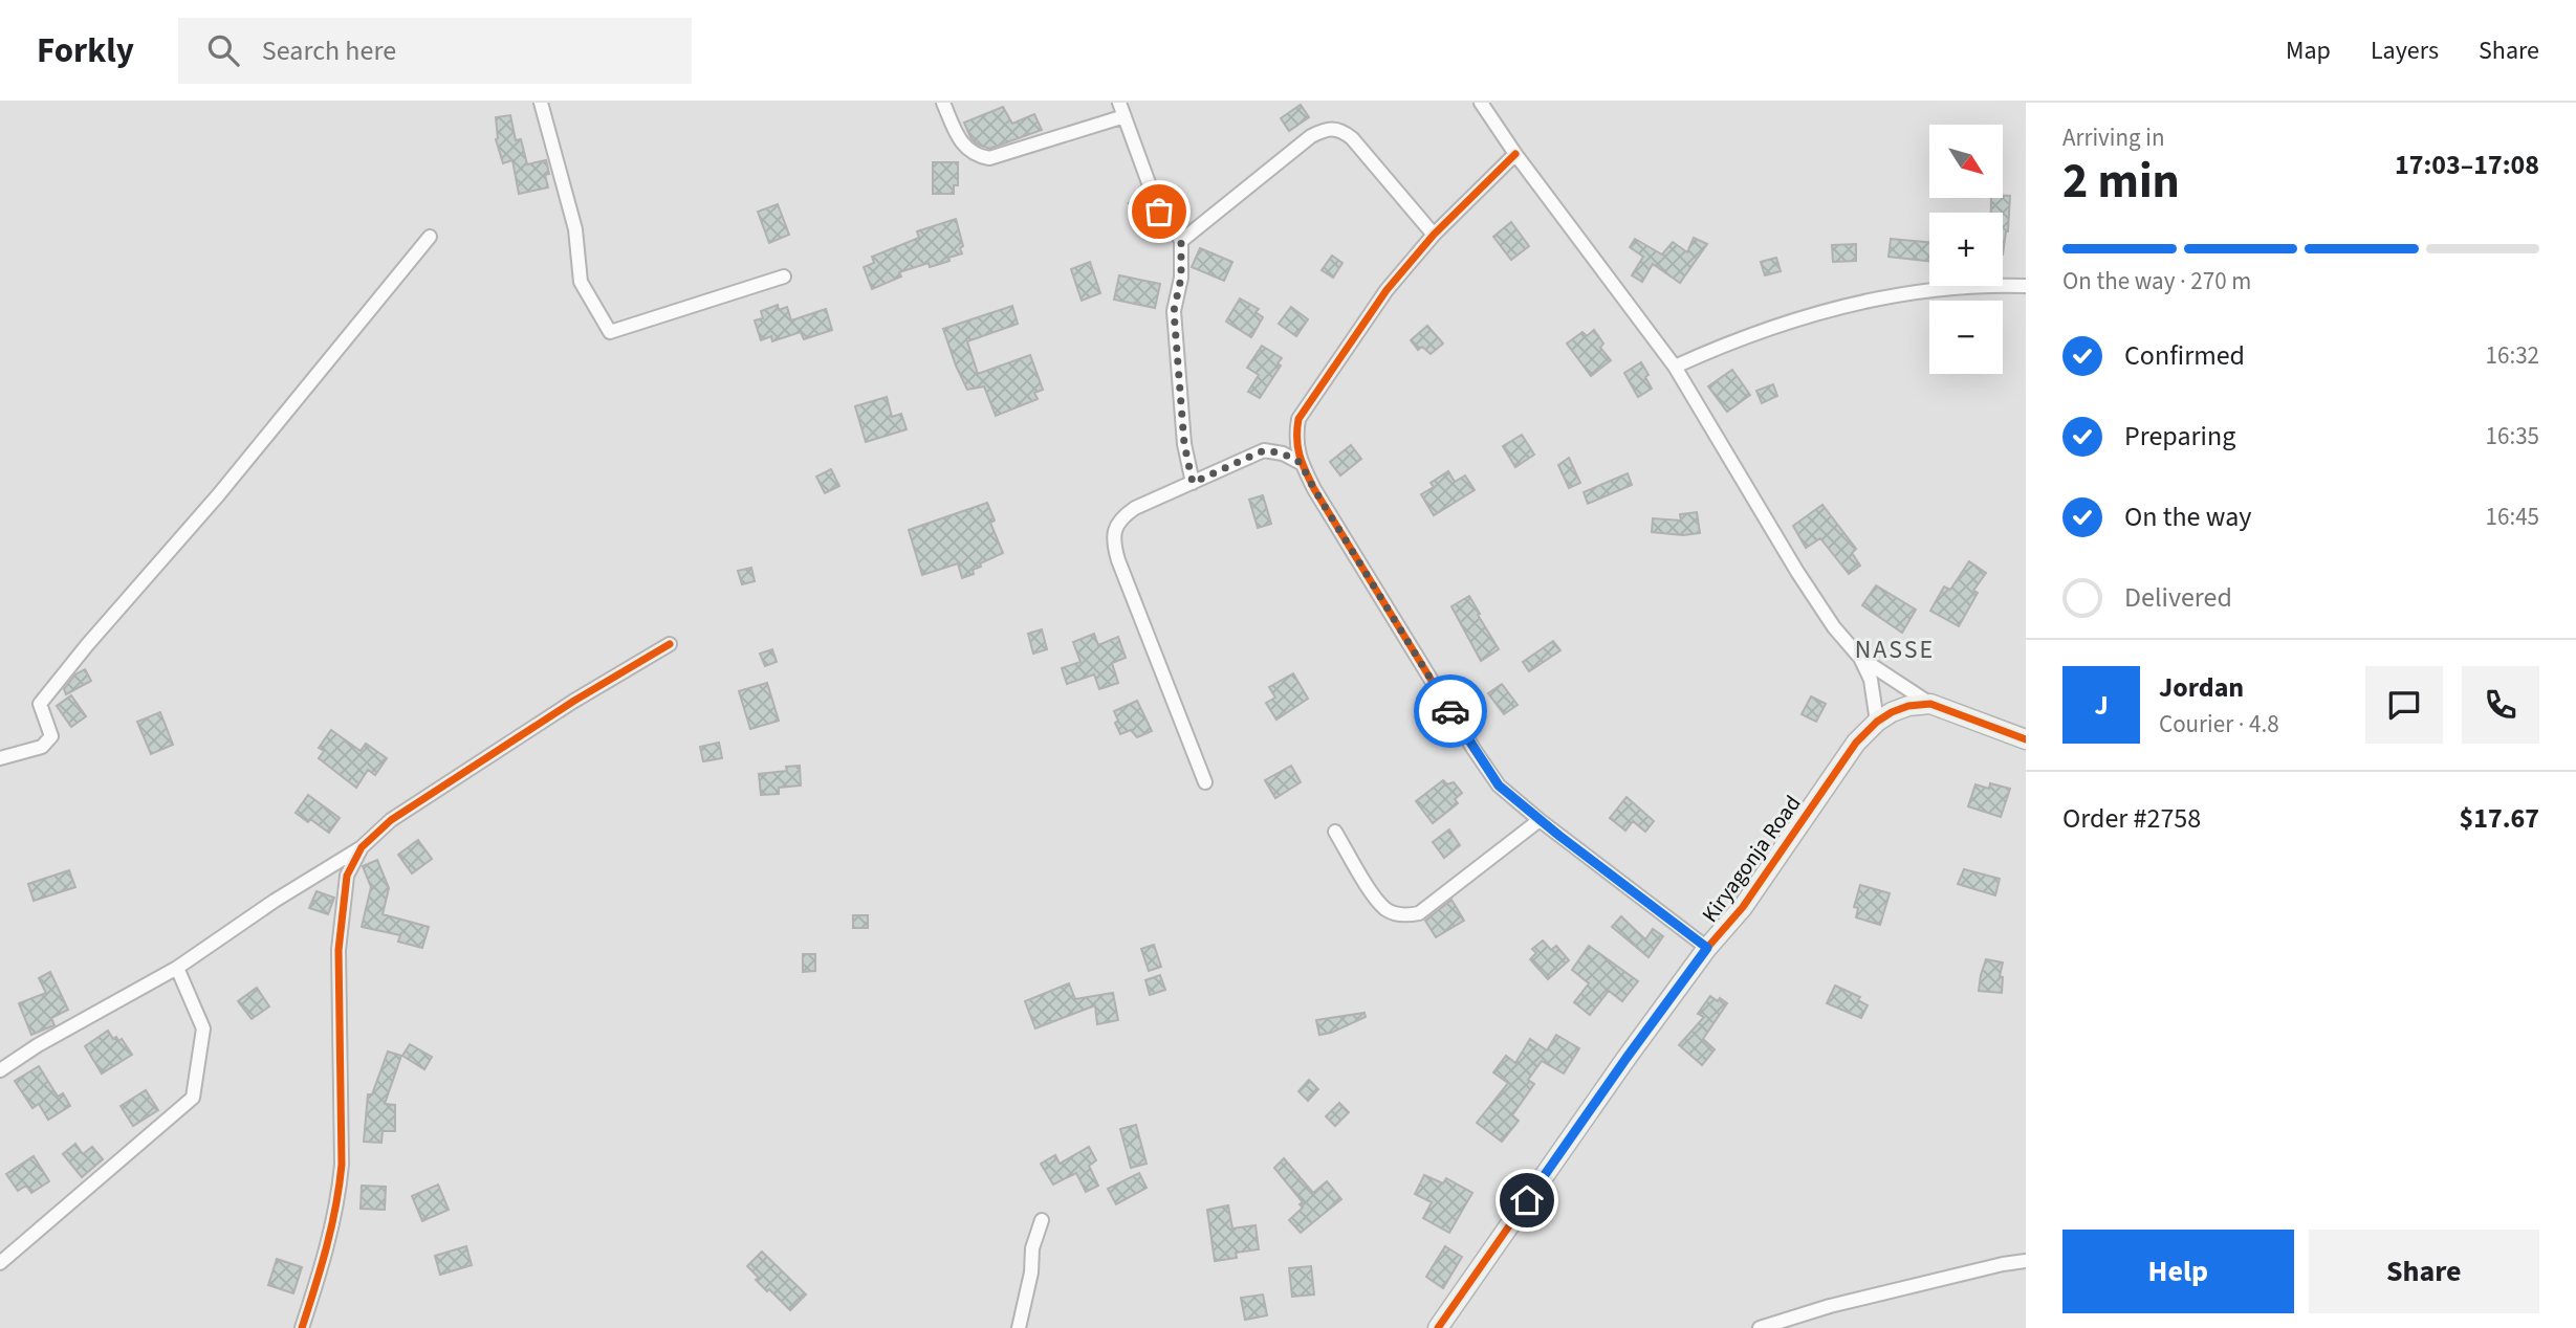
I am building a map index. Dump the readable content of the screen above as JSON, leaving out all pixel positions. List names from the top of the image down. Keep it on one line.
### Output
{"streets":{"street":["Kiryagonja Road"]},"districts":["NASSE"],"north":"bottom right","page":{"header":"Forkly","search":"Search here","nav":["Map","Layers","Share"],"heading":["2 min","Arriving in","17:03–17:08"],"panel":["Jordan","Courier · 4.8","Order #2758","$17.67"],"map_buttons":["+","−"],"bar":"On the way · 270 m","list":[["Confirmed","16:32"],["Preparing","16:35"],["On the way","16:45"],"Delivered"],"round":"J","buttons":["Help","Share"]}}
